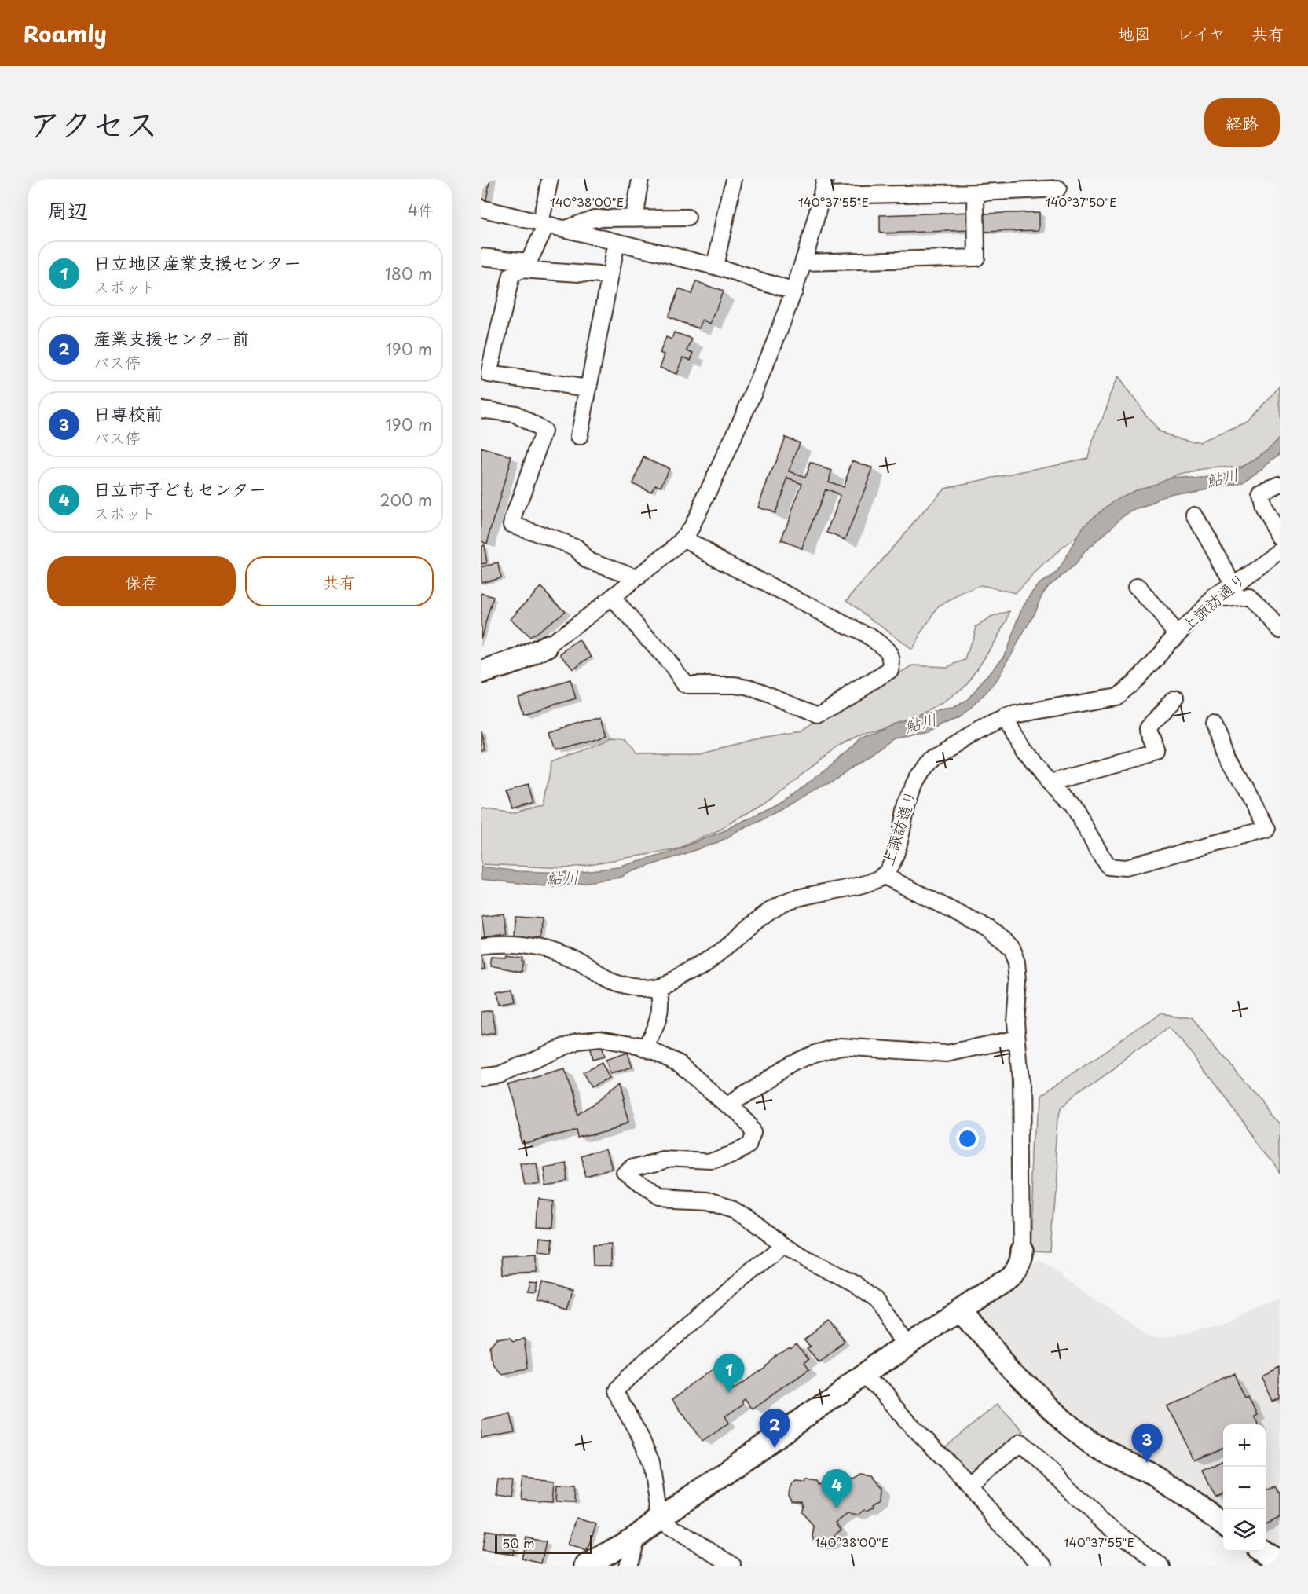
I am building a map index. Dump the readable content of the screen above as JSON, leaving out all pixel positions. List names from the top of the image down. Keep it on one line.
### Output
{"streets":{"street":["上諏訪通り"]},"water":["鮎川"],"scale_bar":"50 m","page":{"header":"Roamly","nav":["地図","レイヤ","共有"],"title":"アクセス","buttons":["経路",["保存","共有"]],"heading":["周辺","4件"],"list":[{"mark":"1","name":"日立地区産業支援センター","note":"スポット","value":"180 m"},{"mark":"2","name":"産業支援センター前","note":"バス停","value":"190 m"},{"mark":"3","name":"日専校前","note":"バス停","value":"190 m"},{"mark":"4","name":"日立市子どもセンター","note":"スポット","value":"200 m"}],"pins":["1","2","3","4"],"map_buttons":["+","−"],"scale":"50 m"},"coordinates":["140°38'00\"E","140°37'55\"E","140°37'50\"E"]}
